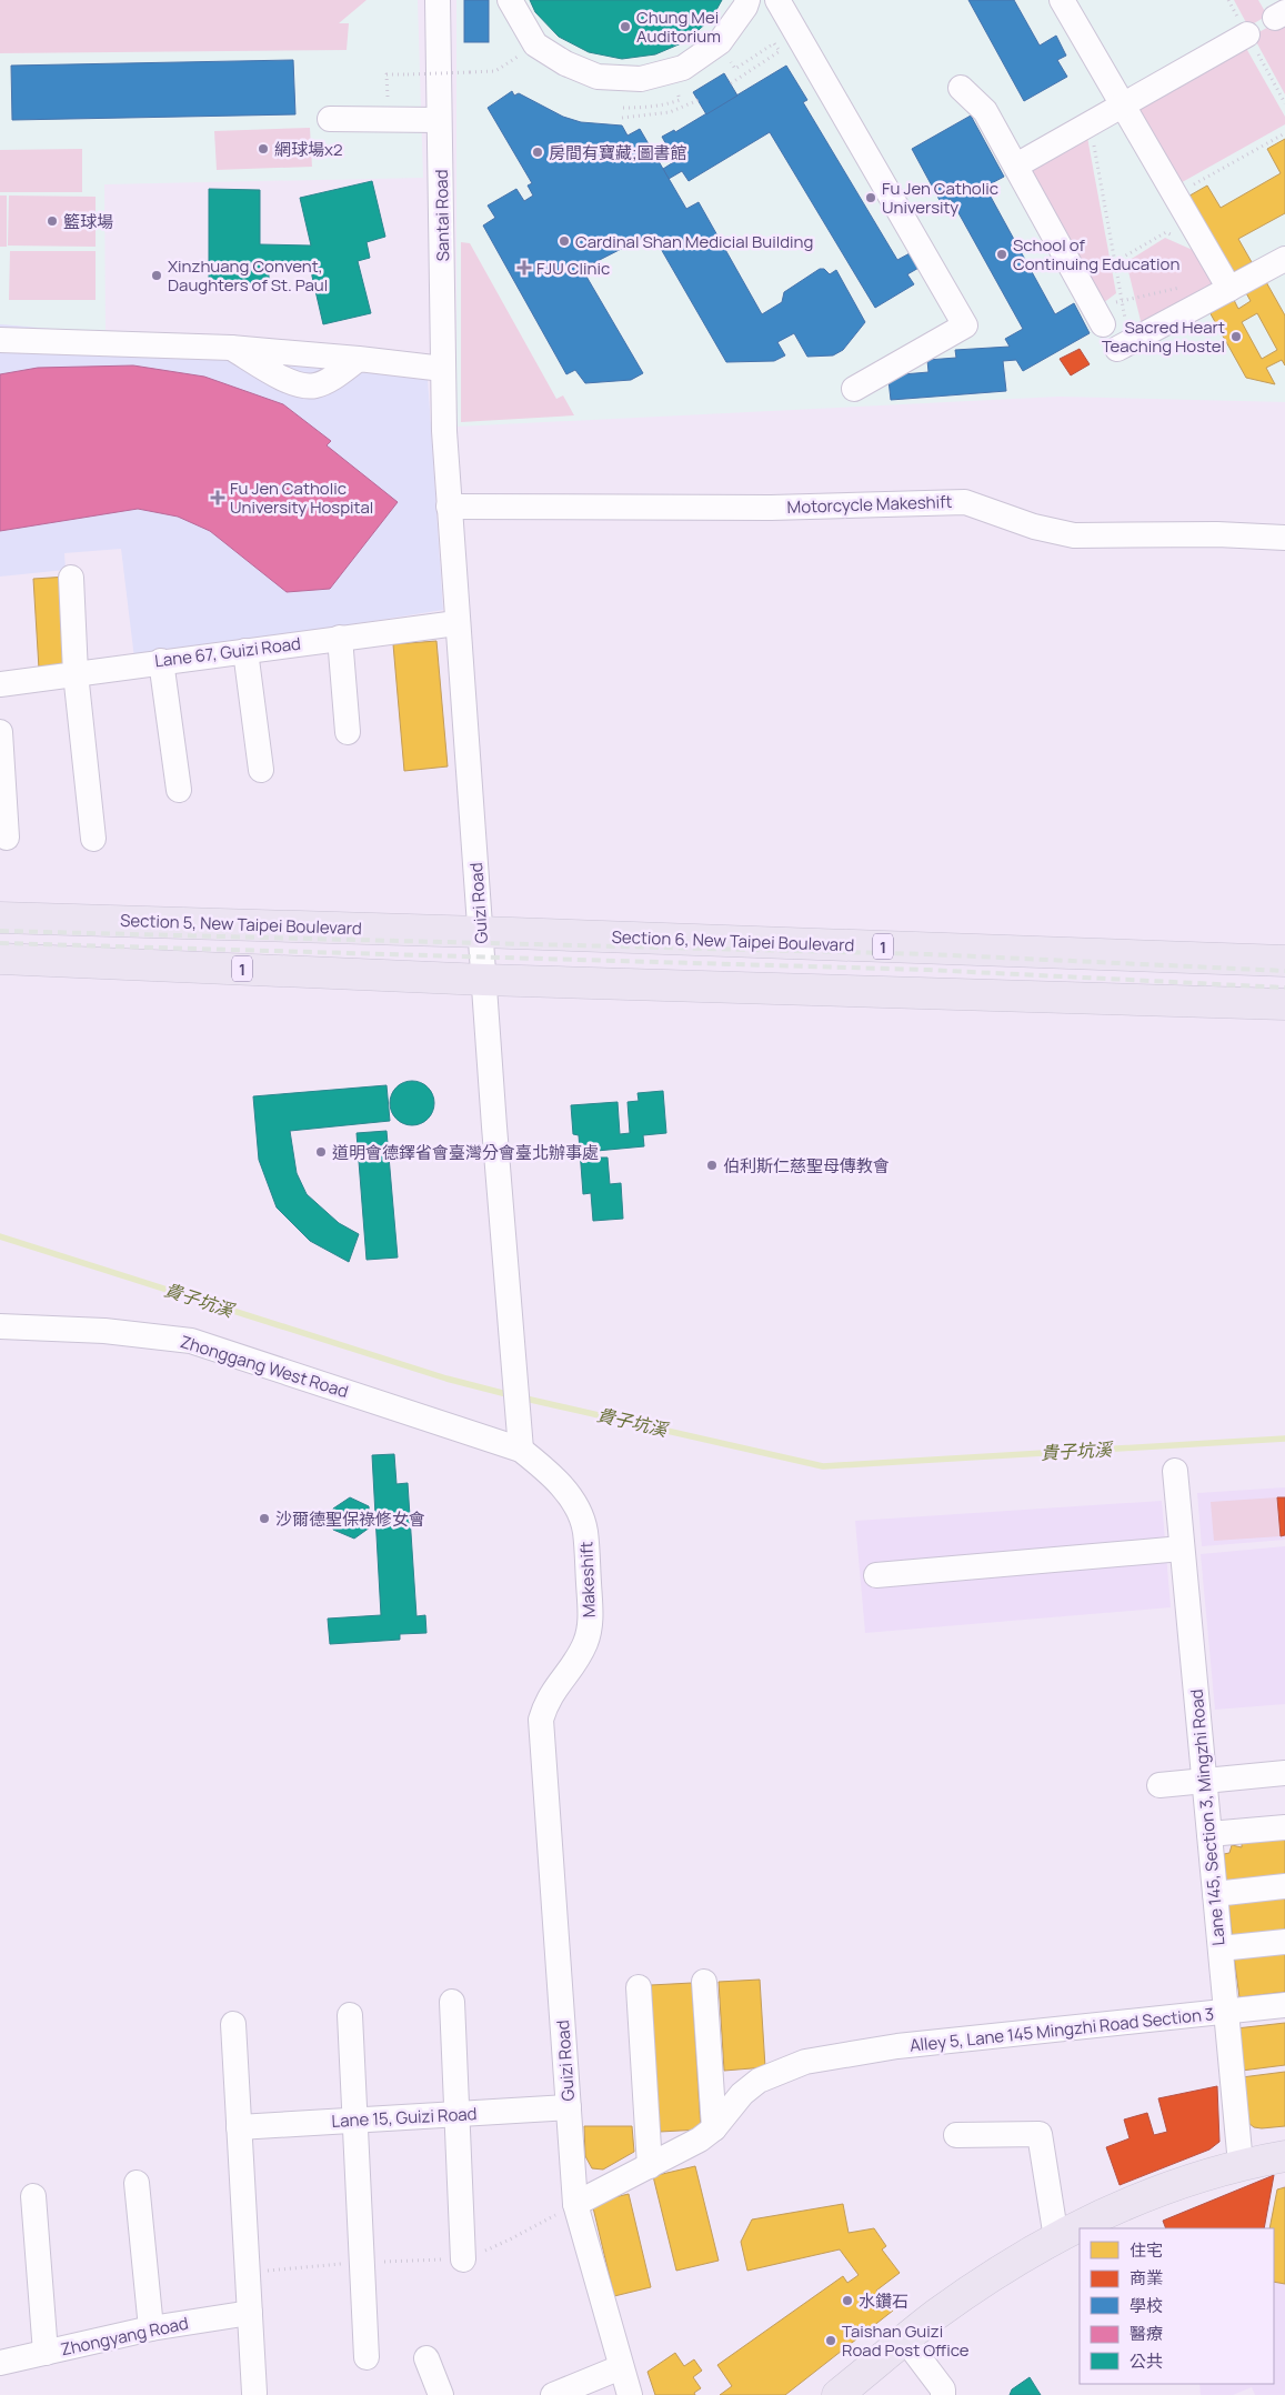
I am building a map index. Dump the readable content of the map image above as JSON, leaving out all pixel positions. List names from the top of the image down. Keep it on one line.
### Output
{"streets":{"main road":["Section 5, New Taipei Boulevard","Section 6, New Taipei Boulevard","1"],"street":["Santai Road","Motorcycle Makeshift","Lane 67, Guizi Road","Guizi Road","Zhonggang West Road","Makeshift","Lane 145, Section 3, Mingzhi Road","Alley 5, Lane 145 Mingzhi Road Section 3","Lane 15, Guizi Road","Zhongyang Road"]},"crossings":[["Santai Road","Guizi Road"],["Motorcycle Makeshift","Guizi Road"],["Lane 67, Guizi Road","Guizi Road"],["Guizi Road","Section 5, New Taipei Boulevard"],["Guizi Road","Section 6, New Taipei Boulevard"],["Guizi Road","1"],["Guizi Road","Zhonggang West Road"],["Guizi Road","Makeshift"],["Guizi Road","Alley 5, Lane 145 Mingzhi Road Section 3"],["Guizi Road","Lane 15, Guizi Road"],["Section 5, New Taipei Boulevard","Section 6, New Taipei Boulevard"],["Zhonggang West Road","Makeshift"],["Lane 145, Section 3, Mingzhi Road","Alley 5, Lane 145 Mingzhi Road Section 3"]],"water":["貴子坑溪"],"places":{"other":["Chung Mei Auditorium","網球場x2","房間有寶藏;圖書館","Fu Jen Catholic University","籃球場","Cardinal Shan Medicial Building","School of Continuing Education","Xinzhuang Convent, Daughters of St. Paul","Sacred Heart Teaching Hostel","道明會德鐸省會臺灣分會臺北辦事處","伯利斯仁慈聖母傳教會","沙爾德聖保祿修女會","水鑽石","Taishan Guizi Road Post Office"],"health":["FJU Clinic","Fu Jen Catholic University Hospital"]},"legend":["住宅","商業","學校","醫療","公共"]}
